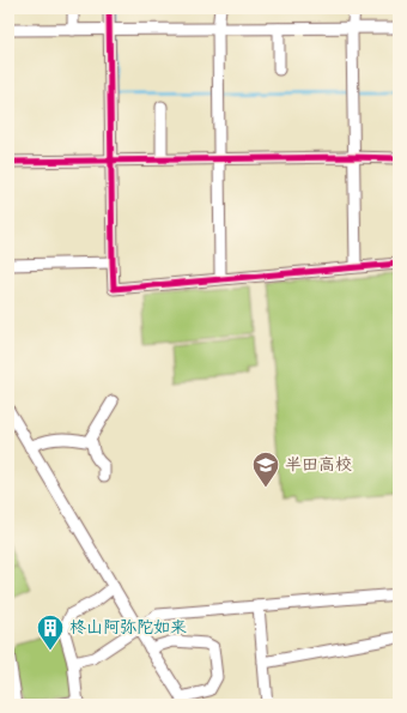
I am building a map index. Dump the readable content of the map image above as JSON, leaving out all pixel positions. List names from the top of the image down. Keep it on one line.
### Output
{"places":{"school or university":["半田高校"],"building":["柊山阿弥陀如来"]}}
